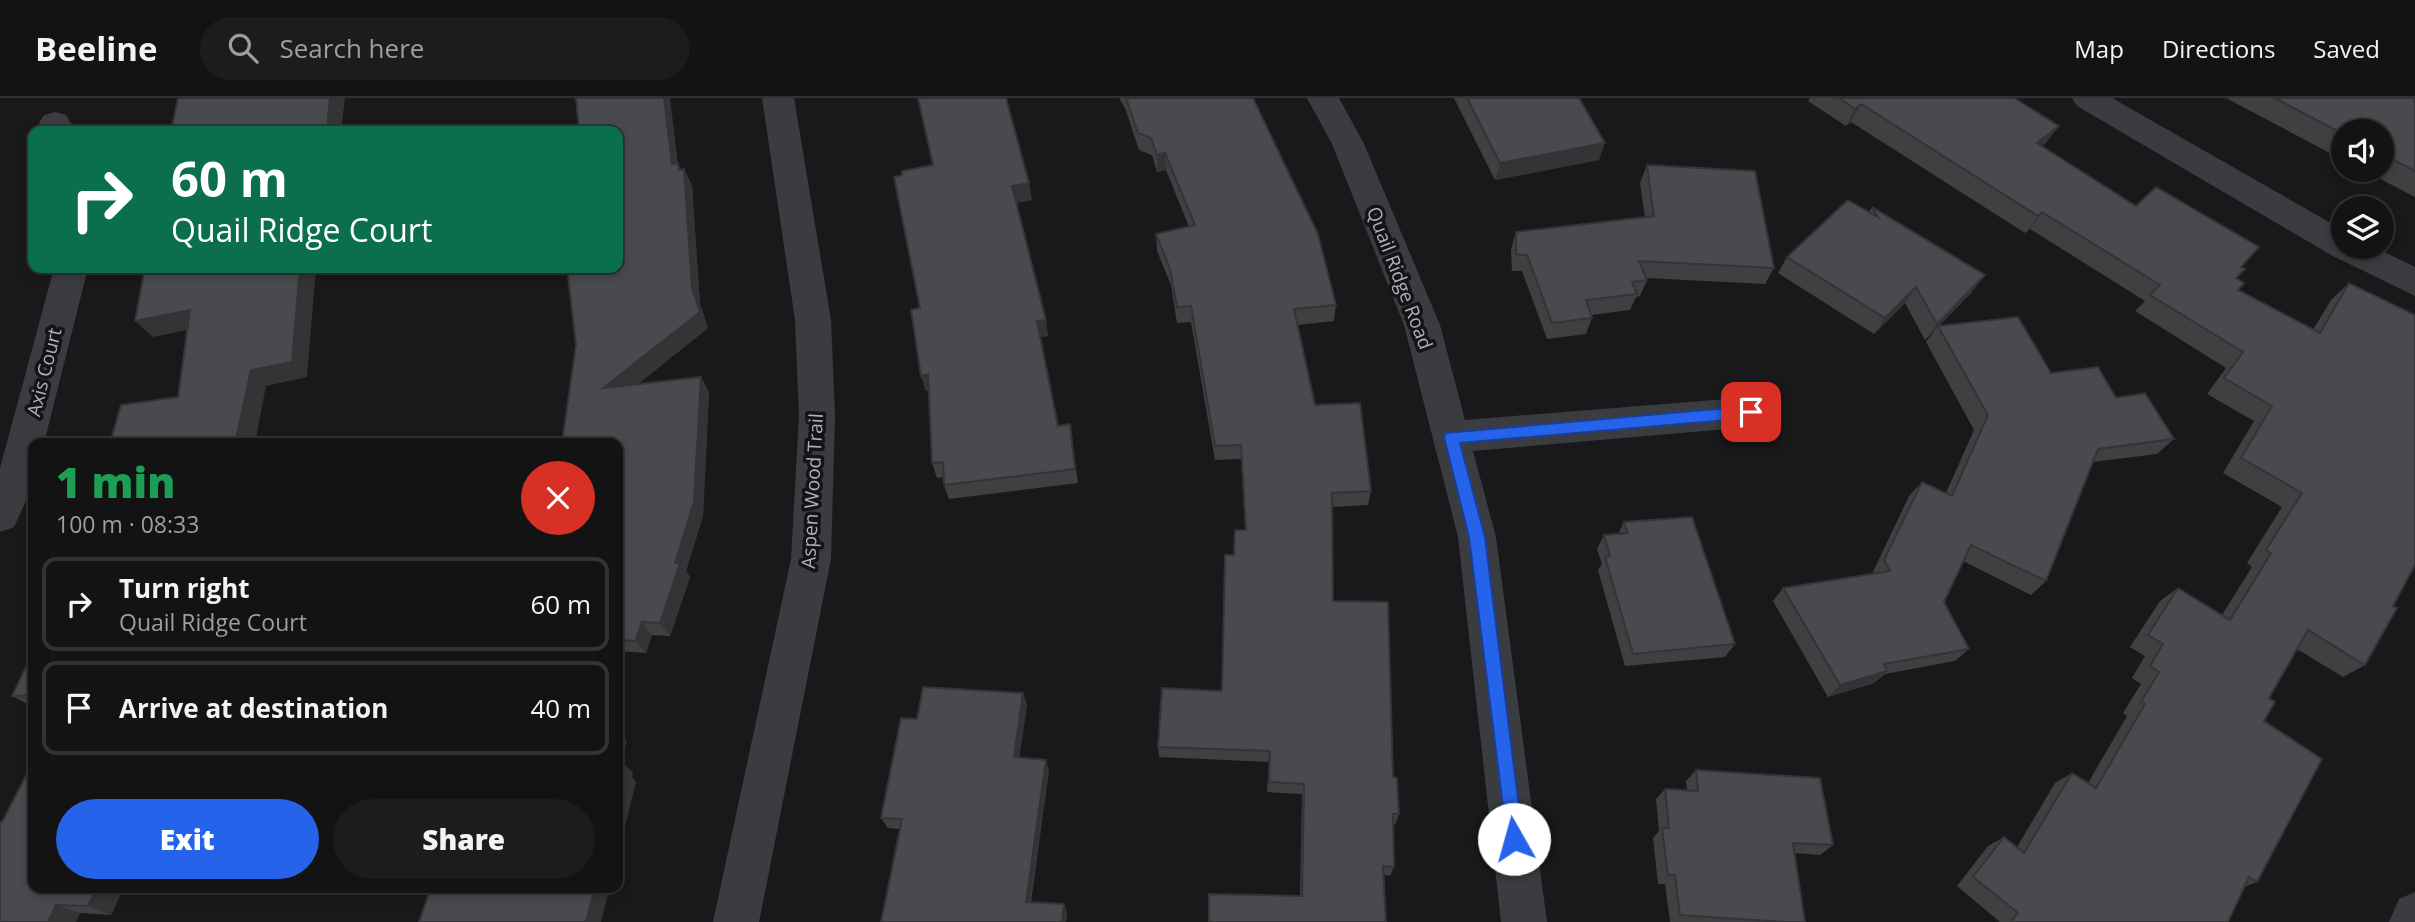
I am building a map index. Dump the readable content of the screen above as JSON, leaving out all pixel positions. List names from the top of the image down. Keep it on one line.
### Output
{"streets":{"street":["Quail Ridge Road","Axis Court","Aspen Wood Trail"]},"page":{"header":"Beeline","search":"Search here","nav":["Map","Directions","Saved"],"turn":["60 m","Quail Ridge Court"],"heading":["1 min","100 m · 08:33"],"list":[{"name":"Turn right","note":"Quail Ridge Court","value":"60 m"},{"name":"Arrive at destination","value":"40 m"}],"buttons":["Exit","Share"]}}
